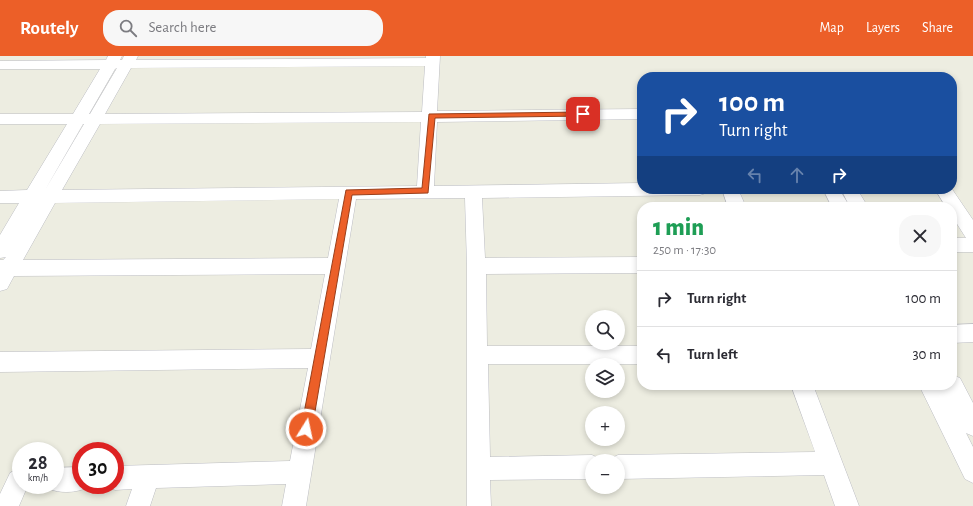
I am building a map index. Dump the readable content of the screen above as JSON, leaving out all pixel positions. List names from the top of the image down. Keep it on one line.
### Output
{"page":{"header":"Routely","search":"Search here","nav":["Map","Layers","Share"],"turn":["100 m","Turn right"],"heading":["1 min","250 m · 17:30"],"list":[{"name":"Turn right","value":"100 m"},{"name":"Turn left","value":"30 m"}],"map_buttons":["+","−"],"speed":"28 km/h","limit":"30"}}
